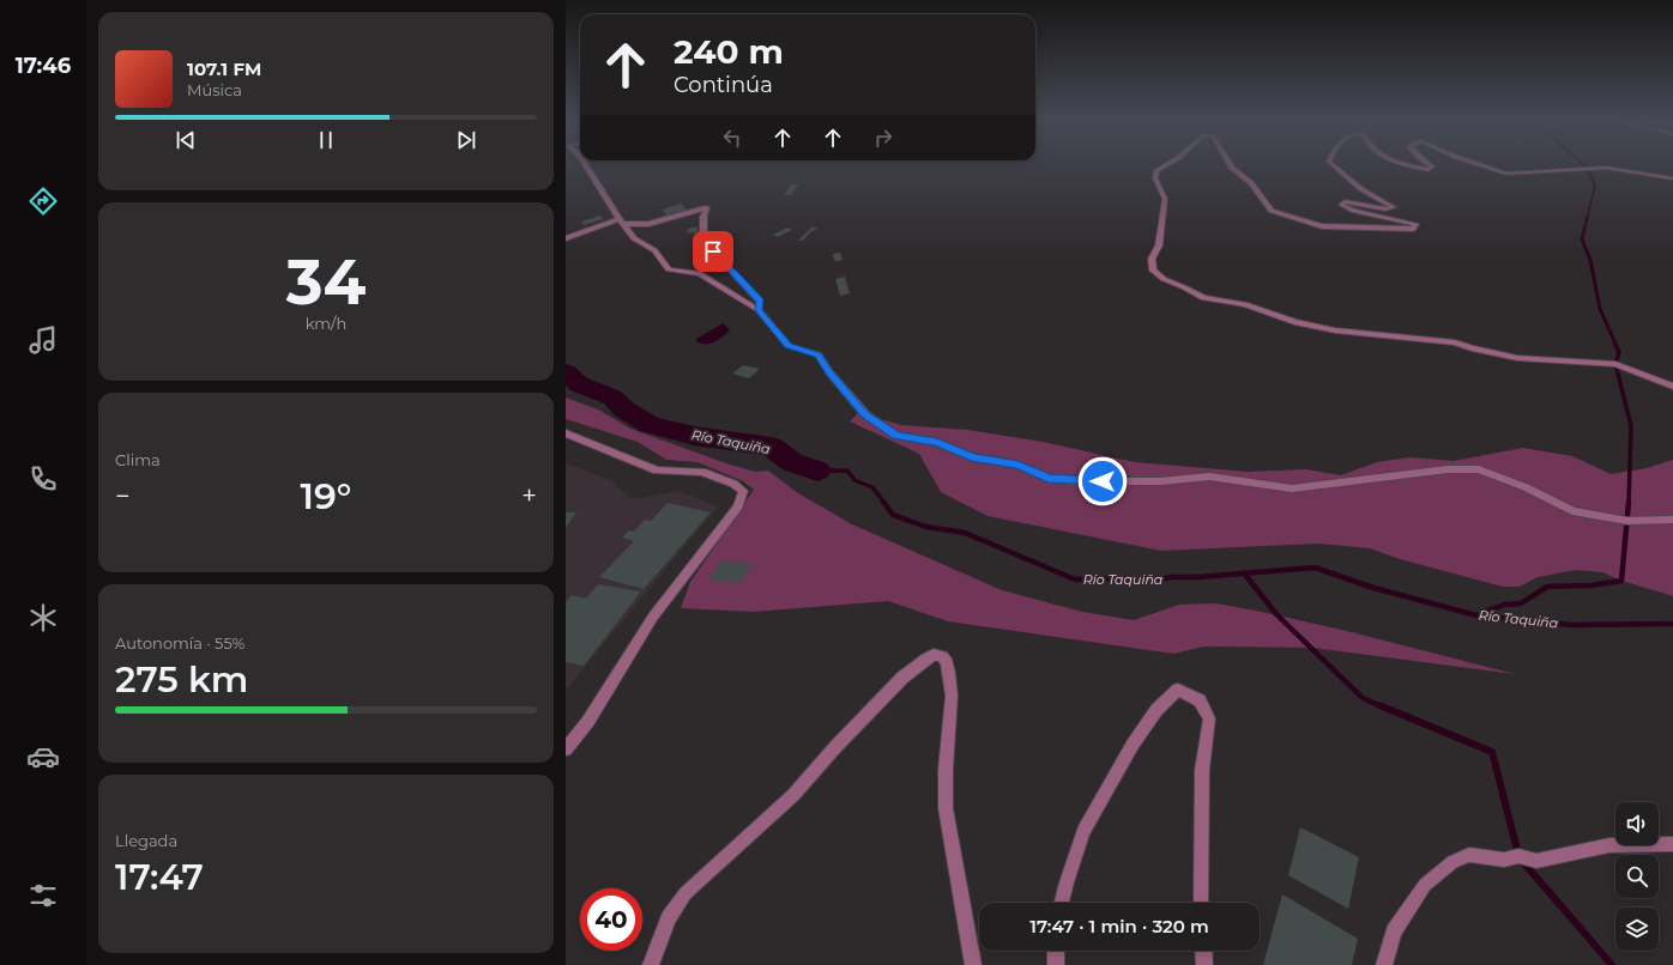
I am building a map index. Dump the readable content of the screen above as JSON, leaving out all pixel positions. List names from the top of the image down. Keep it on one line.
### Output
{"water":["Río Taquiña"],"page":{"tabs":"17:46","turn":["240 m","Continúa"],"song":["107.1 FM","Música"],"tile":[["34","km/h"],"Clima",["Autonomía · 55%","275 km"],["Llegada","17:47"]],"heat":["−","19°","+"],"limit":"40","trip":"17:47 · 1 min · 320 m"}}
